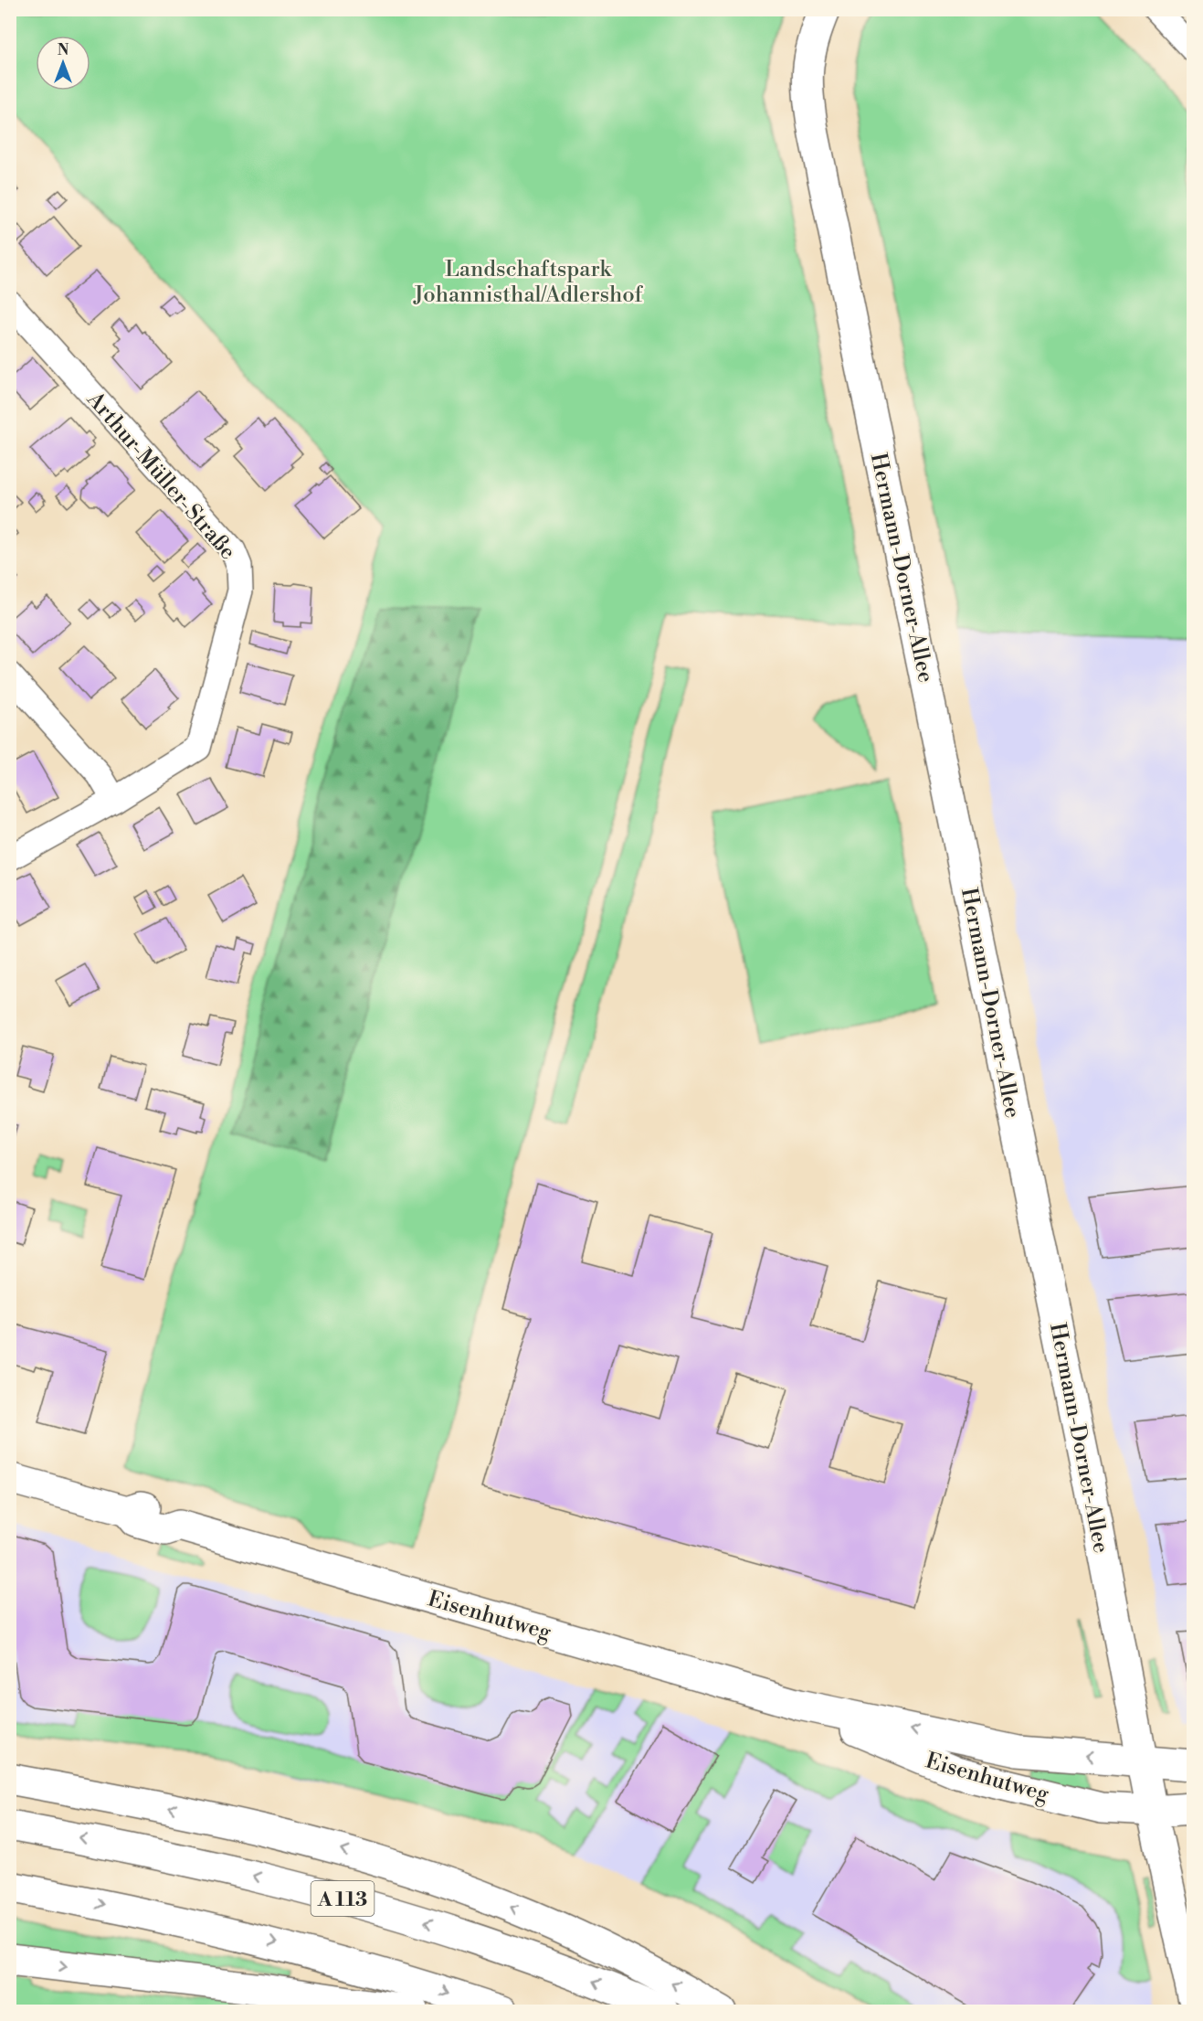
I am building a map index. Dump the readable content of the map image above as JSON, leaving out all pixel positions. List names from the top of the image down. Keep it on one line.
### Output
{"streets":{"main road":["Hermann-Dorner-Allee","Eisenhutweg","A 113"],"street":["Arthur-Müller-Straße"]},"crossings":[["Hermann-Dorner-Allee","Eisenhutweg"]],"parks":["Landschaftspark Johannisthal/Adlershof"],"north":"top"}
